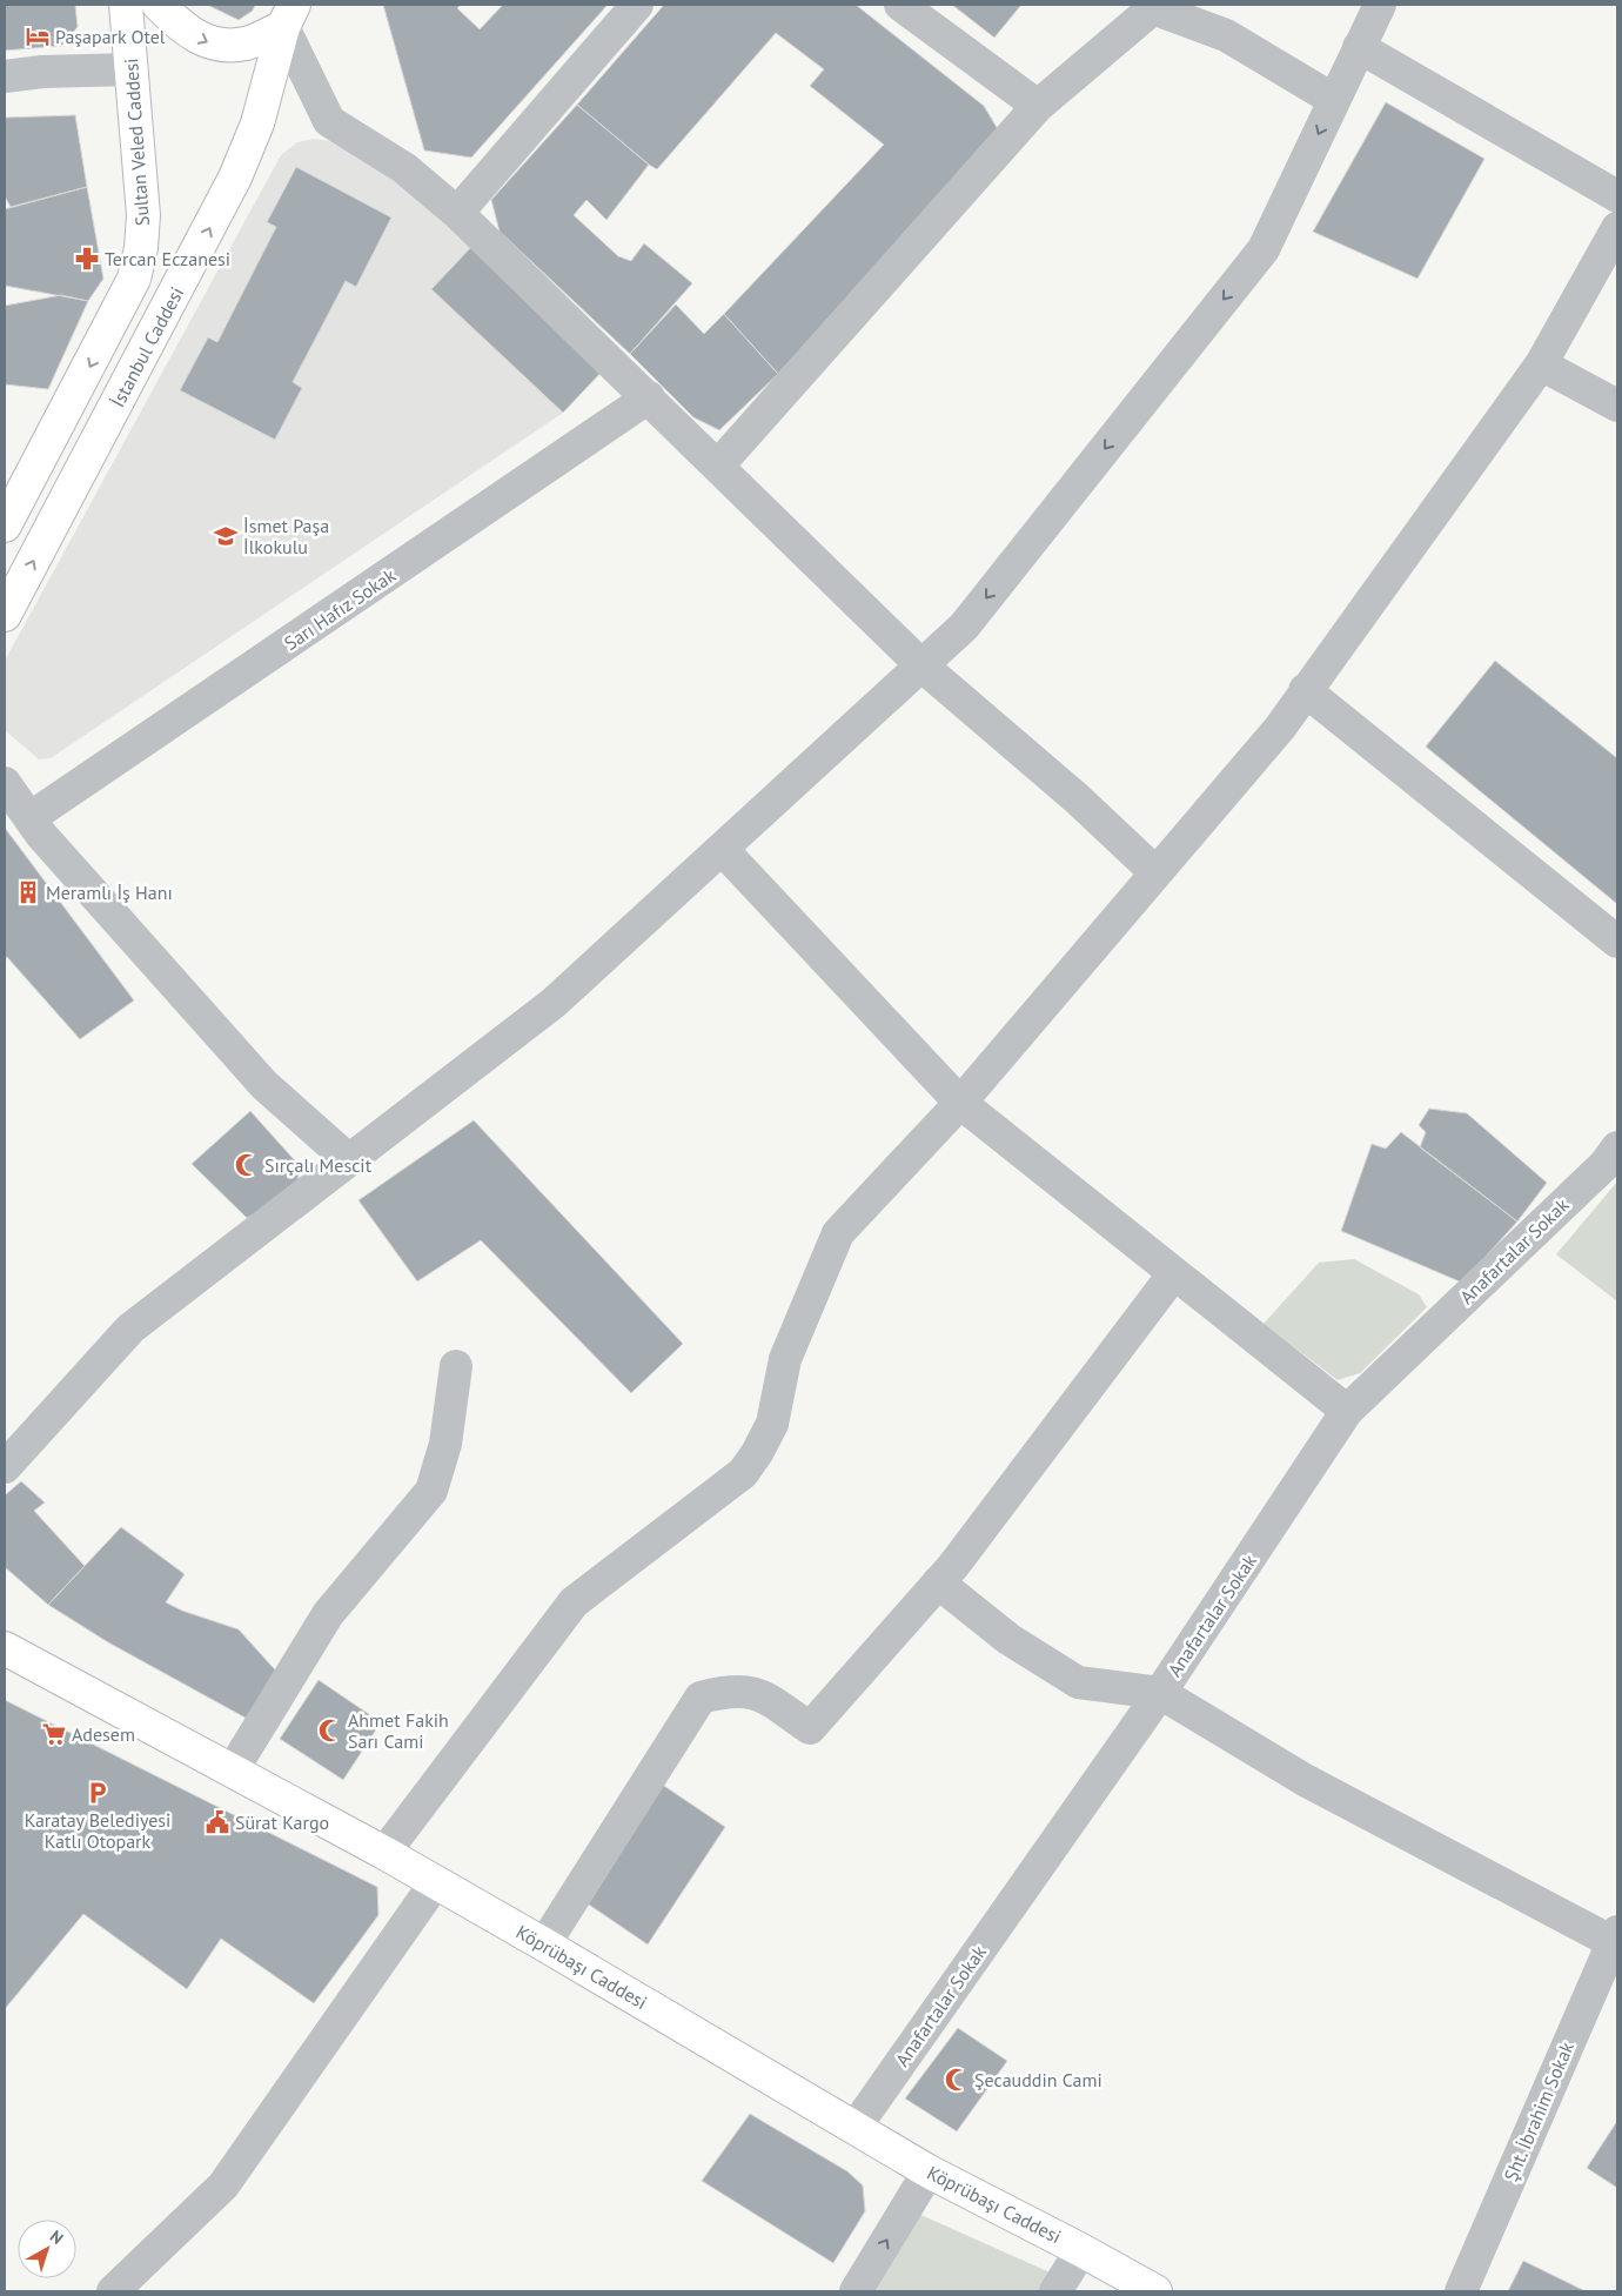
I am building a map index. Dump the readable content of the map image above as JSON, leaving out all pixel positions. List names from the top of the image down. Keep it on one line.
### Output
{"streets":{"main road":["Sultan Veled Caddesi","İstanbul Caddesi","Köprübaşı Caddesi"],"street":["Sarı Hafız Sokak","Anafartalar Sokak","Şht. İbrahim Sokak"]},"crossings":[["Anafartalar Sokak","Köprübaşı Caddesi"]],"one_way":["Sultan Veled Caddesi","İstanbul Caddesi"],"places":{"hotel":["Paşapark Otel"],"pharmacy":["Tercan Eczanesi"],"school or university":["İsmet Paşa İlkokulu"],"building":["Meramlı İş Hanı"],"mosque":["Sırçalı Mescit","Ahmet Fakih Sarı Cami","Şecauddin Cami"],"supermarket":["Adesem"],"parking":["Karatay Belediyesi Katlı Otopark"],"public building":["Sürat Kargo"]},"north":"top right"}
